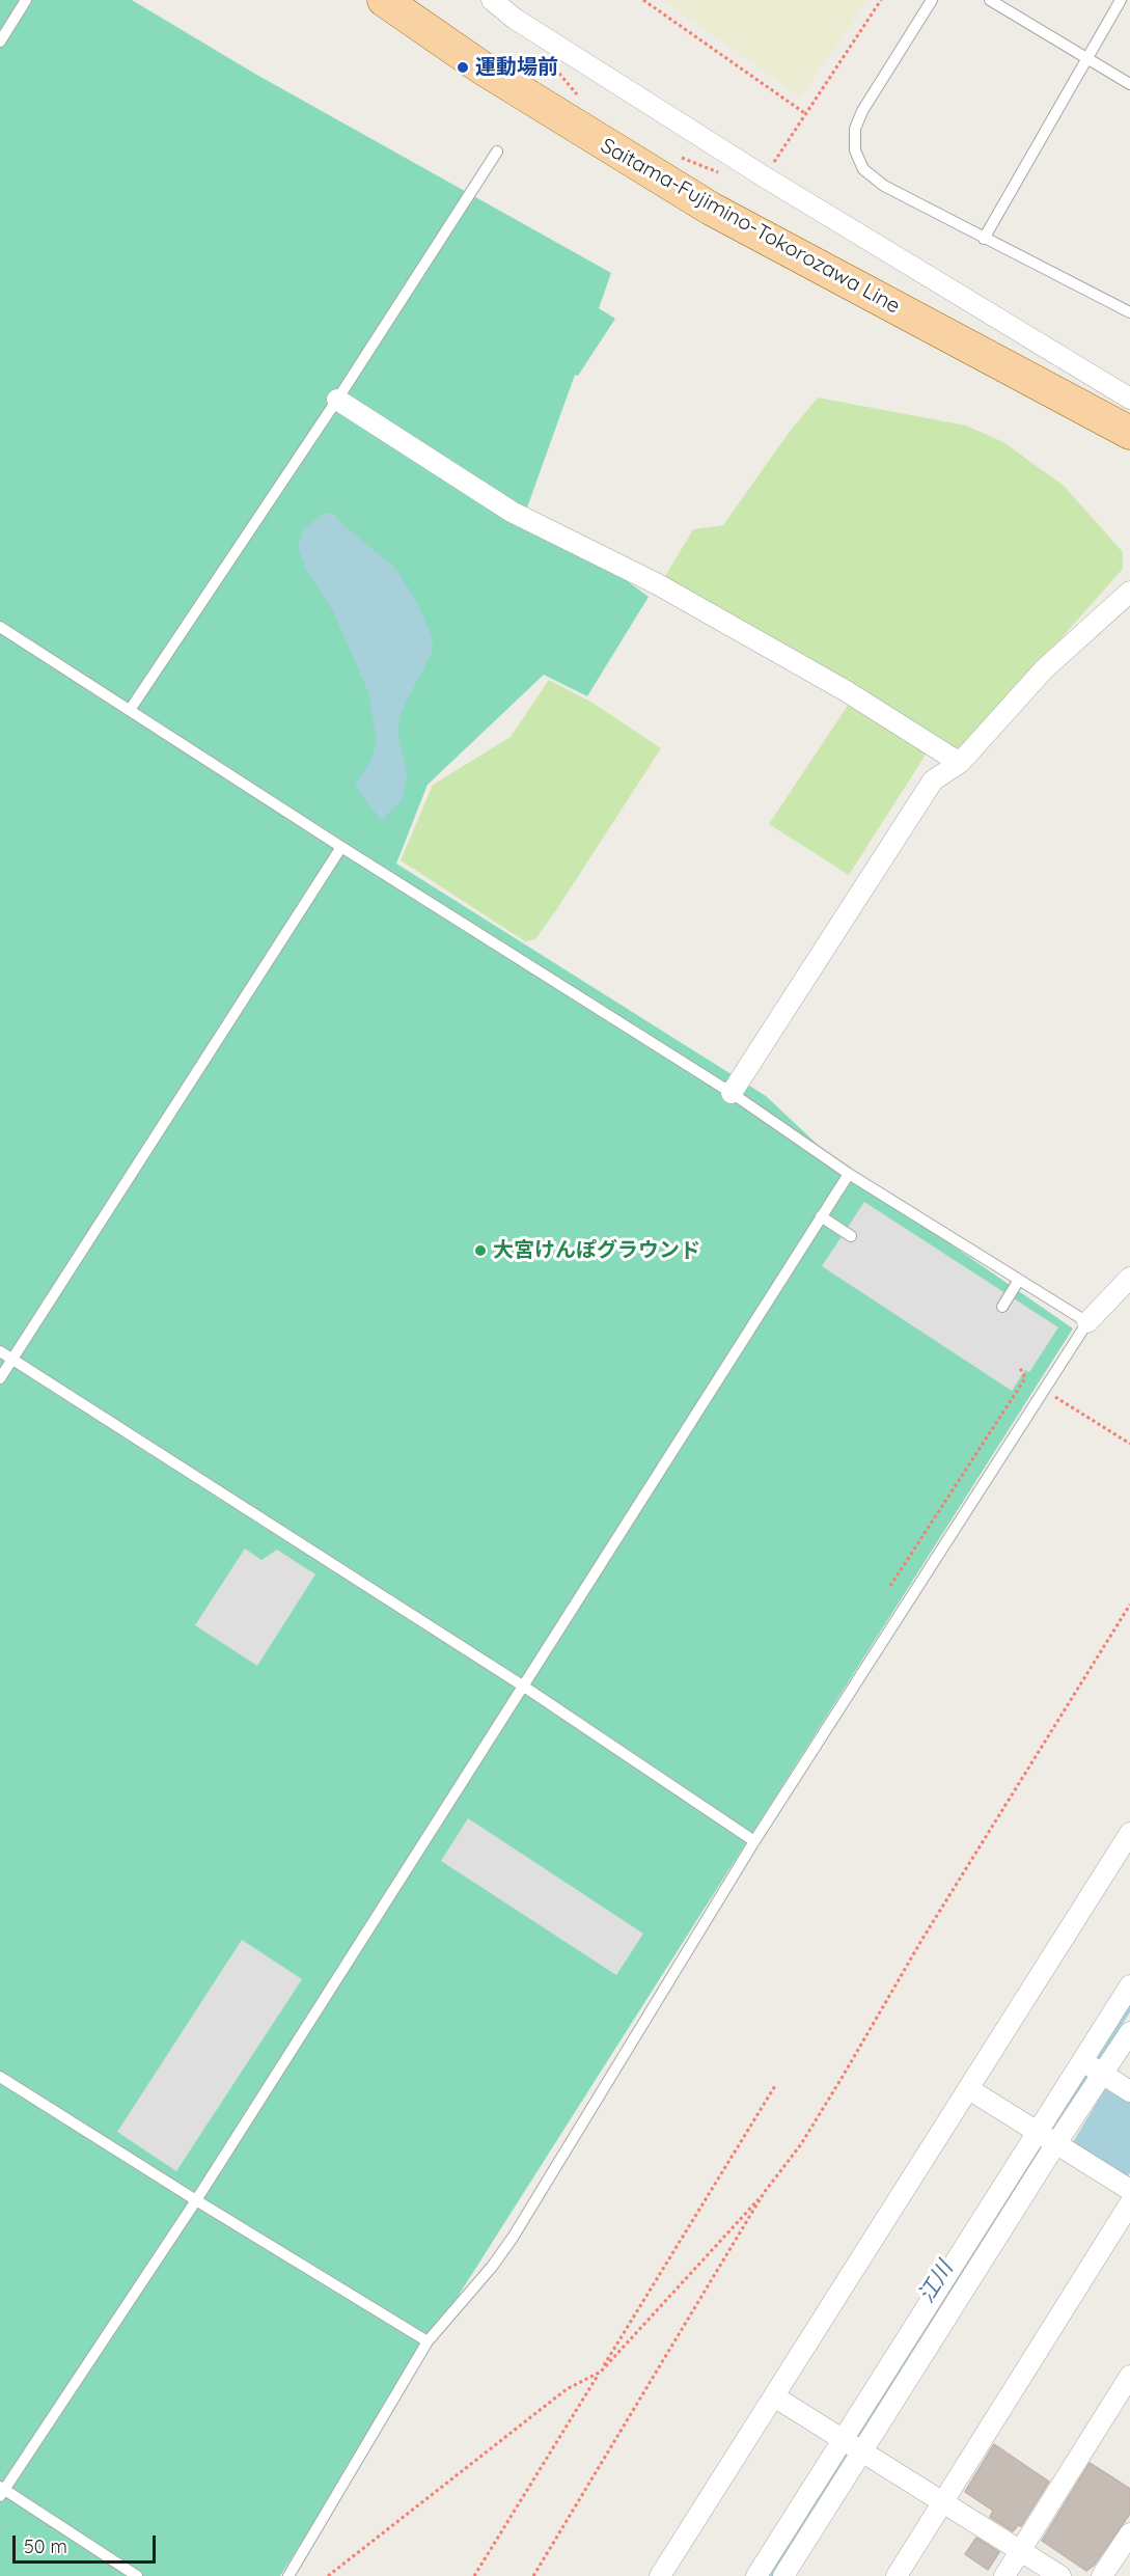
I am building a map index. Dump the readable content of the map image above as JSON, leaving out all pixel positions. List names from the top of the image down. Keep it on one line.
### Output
{"streets":{"main road":["Saitama-Fujimino-Tokorozawa Line"]},"water":["江川"],"places":["運動場前","大宮けんぽグラウンド"],"scale_bar":"50 m"}
